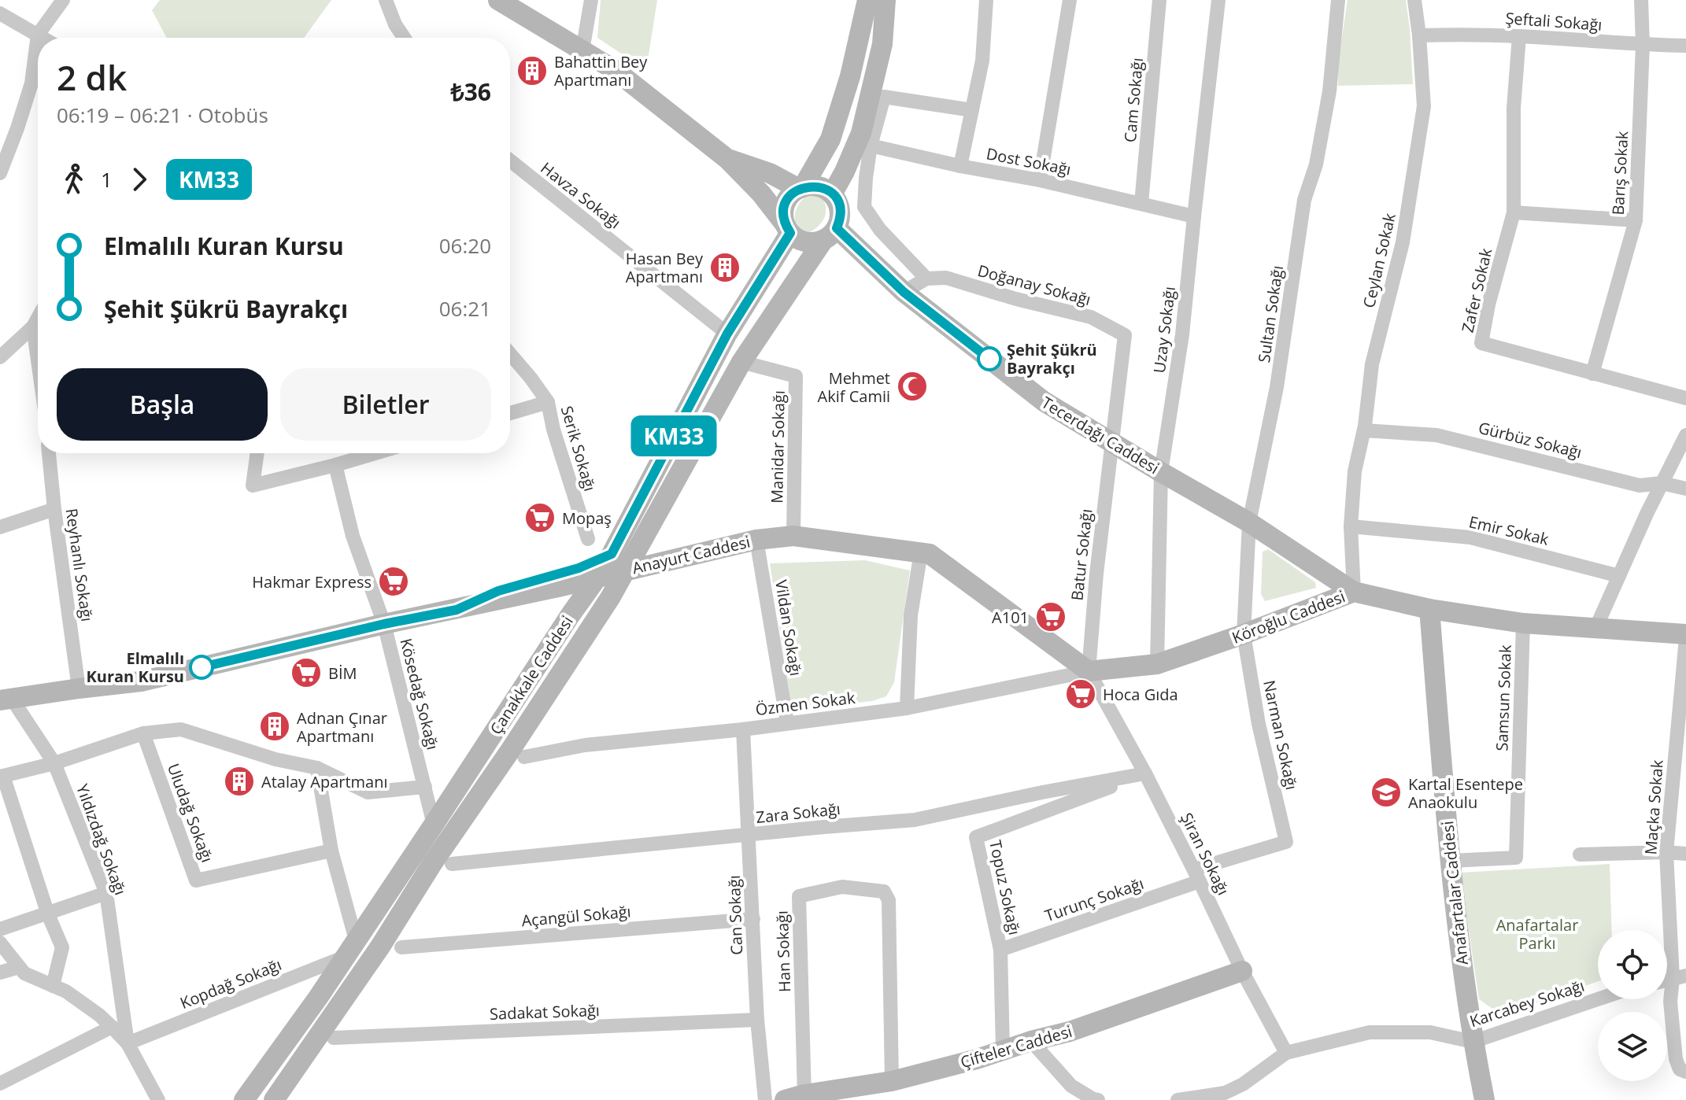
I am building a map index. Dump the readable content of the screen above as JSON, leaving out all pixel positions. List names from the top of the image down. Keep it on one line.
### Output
{"streets":{"street":["Şeftali Sokağı","Cam Sokağı","Dost Sokağı","Barış Sokak","Havza Sokağı","Ceylan Sokak","Doğanay Sokağı","Zafer Sokak","Sultan Sokağı","Uzay Sokağı","Tecerdağı Caddesi","Gürbüz Sokağı","Manidar Sokağı","Serik Sokağı","Emir Sokak","Anayurt Caddesi","Batur Sokağı","Reyhanlı Sokağı","Köroğlu Caddesi","Vildan Sokağı","Çanakkale Caddesi","Kösedağ Sokağı","Samsun Sokak","Özmen Sokak","Narman Sokağı","Maçka Sokak","Uludağ Sokağı","Zara Sokağı","Yıldızdağ Sokağı","Şiran Sokağı","Topuz Sokağı","Anafartalar Caddesi","Turunç Sokağı","Can Sokağı","Açangül Sokağı","Han Sokağı","Kopdağ Sokağı","Karcabey Sokağı","Sadakat Sokağı","Çifteler Caddesi"]},"crossings":[["Şeftali Sokağı","Barış Sokak"],["Şeftali Sokağı","Ceylan Sokak"],["Şeftali Sokağı","Zafer Sokak"],["Cam Sokağı","Dost Sokağı"],["Dost Sokağı","Uzay Sokağı"],["Barış Sokak","Zafer Sokak"],["Havza Sokağı","Çanakkale Caddesi"],["Ceylan Sokak","Tecerdağı Caddesi"],["Ceylan Sokak","Gürbüz Sokağı"],["Ceylan Sokak","Emir Sokak"],["Ceylan Sokak","Köroğlu Caddesi"],["Doğanay Sokağı","Tecerdağı Caddesi"],["Doğanay Sokağı","Batur Sokağı"],["Sultan Sokağı","Tecerdağı Caddesi"],["Sultan Sokağı","Köroğlu Caddesi"],["Sultan Sokağı","Narman Sokağı"],["Uzay Sokağı","Tecerdağı Caddesi"],["Uzay Sokağı","Köroğlu Caddesi"],["Tecerdağı Caddesi","Batur Sokağı"],["Tecerdağı Caddesi","Köroğlu Caddesi"],["Tecerdağı Caddesi","Çanakkale Caddesi"],["Manidar Sokağı","Anayurt Caddesi"],["Manidar Sokağı","Çanakkale Caddesi"],["Anayurt Caddesi","Reyhanlı Sokağı"],["Anayurt Caddesi","Vildan Sokağı"],["Anayurt Caddesi","Çanakkale Caddesi"],["Anayurt Caddesi","Kösedağ Sokağı"],["Anayurt Caddesi","Yıldızdağ Sokağı"],["Batur Sokağı","Köroğlu Caddesi"],["Batur Sokağı","Özmen Sokak"],["Batur Sokağı","Şiran Sokağı"],["Köroğlu Caddesi","Samsun Sokak"],["Köroğlu Caddesi","Özmen Sokak"],["Köroğlu Caddesi","Narman Sokağı"],["Köroğlu Caddesi","Maçka Sokak"],["Köroğlu Caddesi","Şiran Sokağı"],["Köroğlu Caddesi","Anafartalar Caddesi"],["Vildan Sokağı","Özmen Sokak"],["Çanakkale Caddesi","Kösedağ Sokağı"],["Çanakkale Caddesi","Kopdağ Sokağı"],["Samsun Sokak","Anafartalar Caddesi"],["Özmen Sokak","Şiran Sokağı"],["Özmen Sokak","Can Sokağı"],["Narman Sokağı","Turunç Sokağı"],["Zara Sokağı","Şiran Sokağı"],["Zara Sokağı","Topuz Sokağı"],["Zara Sokağı","Can Sokağı"],["Yıldızdağ Sokağı","Kopdağ Sokağı"],["Şiran Sokağı","Topuz Sokağı"],["Şiran Sokağı","Turunç Sokağı"],["Şiran Sokağı","Karcabey Sokağı"],["Şiran Sokağı","Çifteler Caddesi"],["Topuz Sokağı","Turunç Sokağı"],["Topuz Sokağı","Çifteler Caddesi"],["Anafartalar Caddesi","Karcabey Sokağı"],["Can Sokağı","Açangül Sokağı"],["Can Sokağı","Sadakat Sokağı"],["Han Sokağı","Çifteler Caddesi"]],"parks":["Anafartalar Parkı"],"places":{"building":["Bahattin Bey Apartmanı","Hasan Bey Apartmanı","Adnan Çınar Apartmanı","Atalay Apartmanı"],"other":["Şehit Şükrü Bayrakçı","Elmalılı Kuran Kursu"],"mosque":["Mehmet Akif Camii"],"supermarket":["Mopaş","Hakmar Express","A101","BİM","Hoca Gıda"],"school or university":["Kartal Esentepe Anaokulu"]},"lines":["bus line KM33"],"page":{"on_map":"KM33","heading":["2 dk","06:19 – 06:21 · Otobüs","₺36"],"legs":["1","KM33"],"list":[{"name":"Elmalılı Kuran Kursu","value":"06:20"},{"name":"Şehit Şükrü Bayrakçı","value":"06:21"}],"buttons":["Başla","Biletler"]}}
